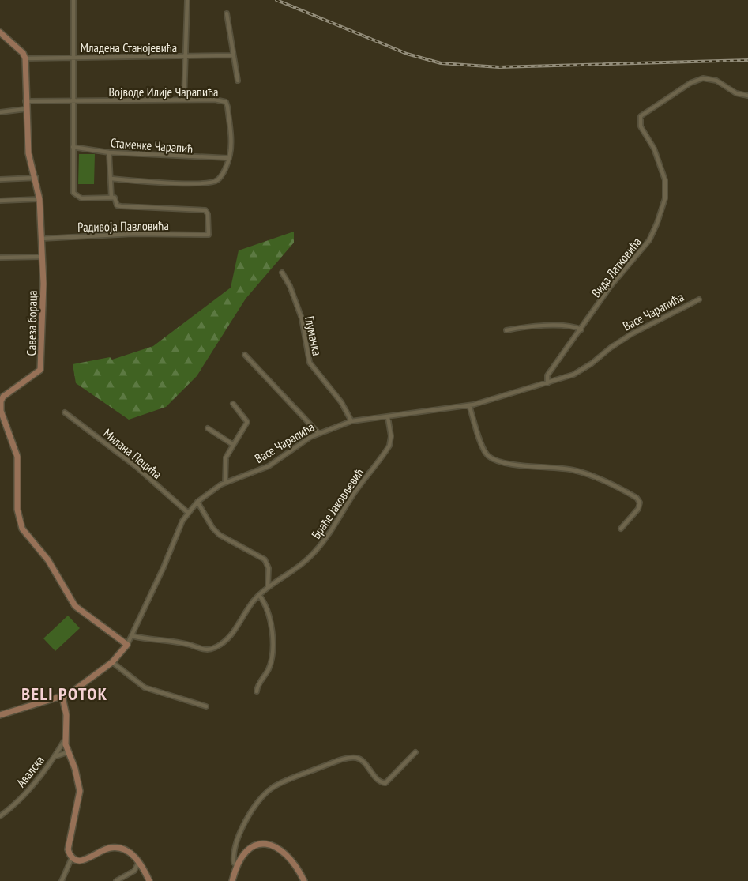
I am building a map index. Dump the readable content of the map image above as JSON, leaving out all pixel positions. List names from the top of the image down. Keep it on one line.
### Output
{"streets":{"street":["Младена Станојевића","Војводе Илије Чарапића","Стаменке Чарапић","Радивоја Павловића","Вида Латковића","Васе Чарапића","Савеза бораца","Глумачка","Милана Пецића","Браће Јаковљевић","Авалска"]},"crossings":[["Младена Станојевића","Савеза бораца"],["Војводе Илије Чарапића","Стаменке Чарапић"],["Војводе Илије Чарапића","Савеза бораца"],["Радивоја Павловића","Савеза бораца"],["Вида Латковића","Васе Чарапића"],["Васе Чарапића","Савеза бораца"],["Васе Чарапића","Глумачка"],["Васе Чарапића","Милана Пецића"],["Васе Чарапића","Браће Јаковљевић"],["Васе Чарапића","Авалска"]],"districts":["BELI POTOK"]}
